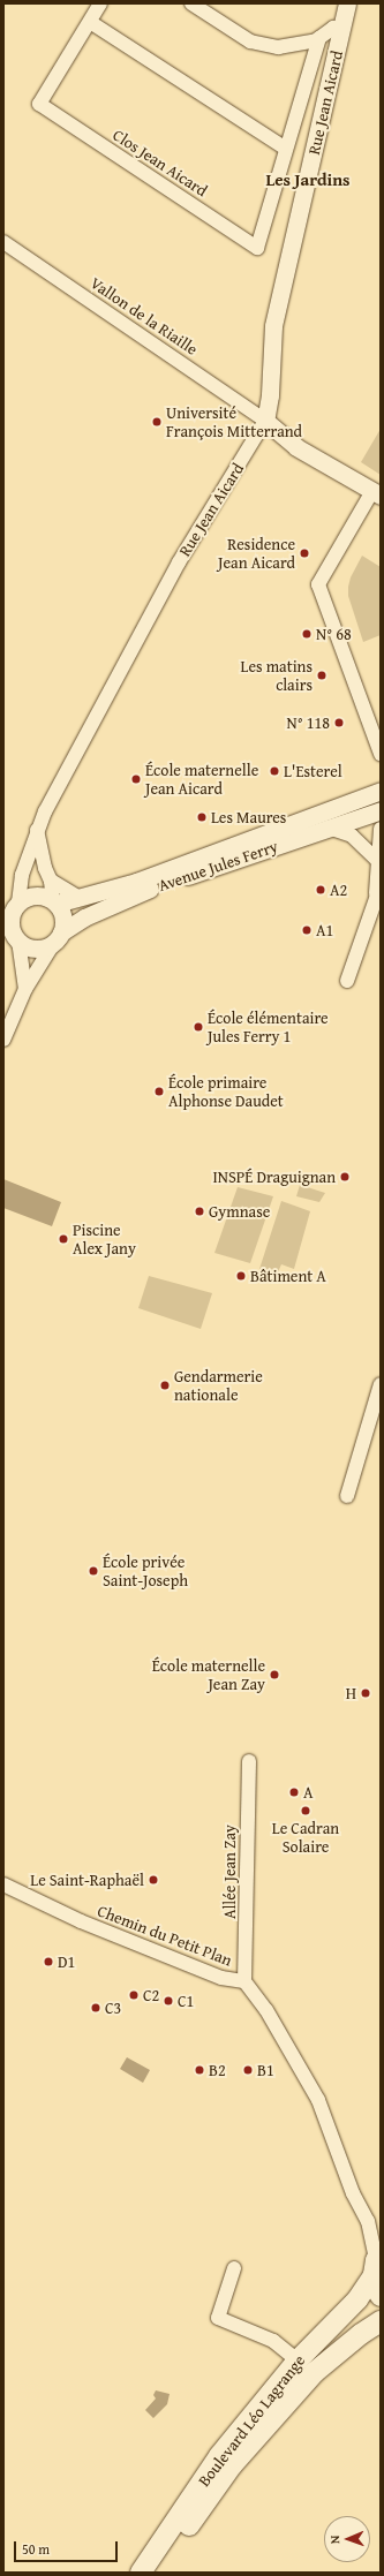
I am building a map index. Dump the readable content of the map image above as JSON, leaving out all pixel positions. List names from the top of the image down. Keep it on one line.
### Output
{"streets":{"main road":["Boulevard Léo Lagrange"],"street":["Rue Jean Aicard","Clos Jean Aicard","Vallon de la Riaille","Avenue Jules Ferry","Allée Jean Zay","Chemin du Petit Plan"]},"crossings":[["Rue Jean Aicard","Vallon de la Riaille"],["Rue Jean Aicard","Avenue Jules Ferry"],["Allée Jean Zay","Chemin du Petit Plan"],["Chemin du Petit Plan","Boulevard Léo Lagrange"]],"districts":["Les Jardins"],"places":["Université François Mitterrand","Residence Jean Aicard","N° 68","Les matins clairs","N° 118","L'Esterel","École maternelle Jean Aicard","Les Maures","A2","A1","École élémentaire Jules Ferry 1","École primaire Alphonse Daudet","INSPÉ Draguignan","Gymnase","Piscine Alex Jany","Bâtiment A","Gendarmerie nationale","École privée Saint-Joseph","École maternelle Jean Zay","H","A","Le Cadran Solaire","Le Saint-Raphaël","D1","C2","C1","C3","B2","B1"],"scale_bar":"50 m","north":"left"}
